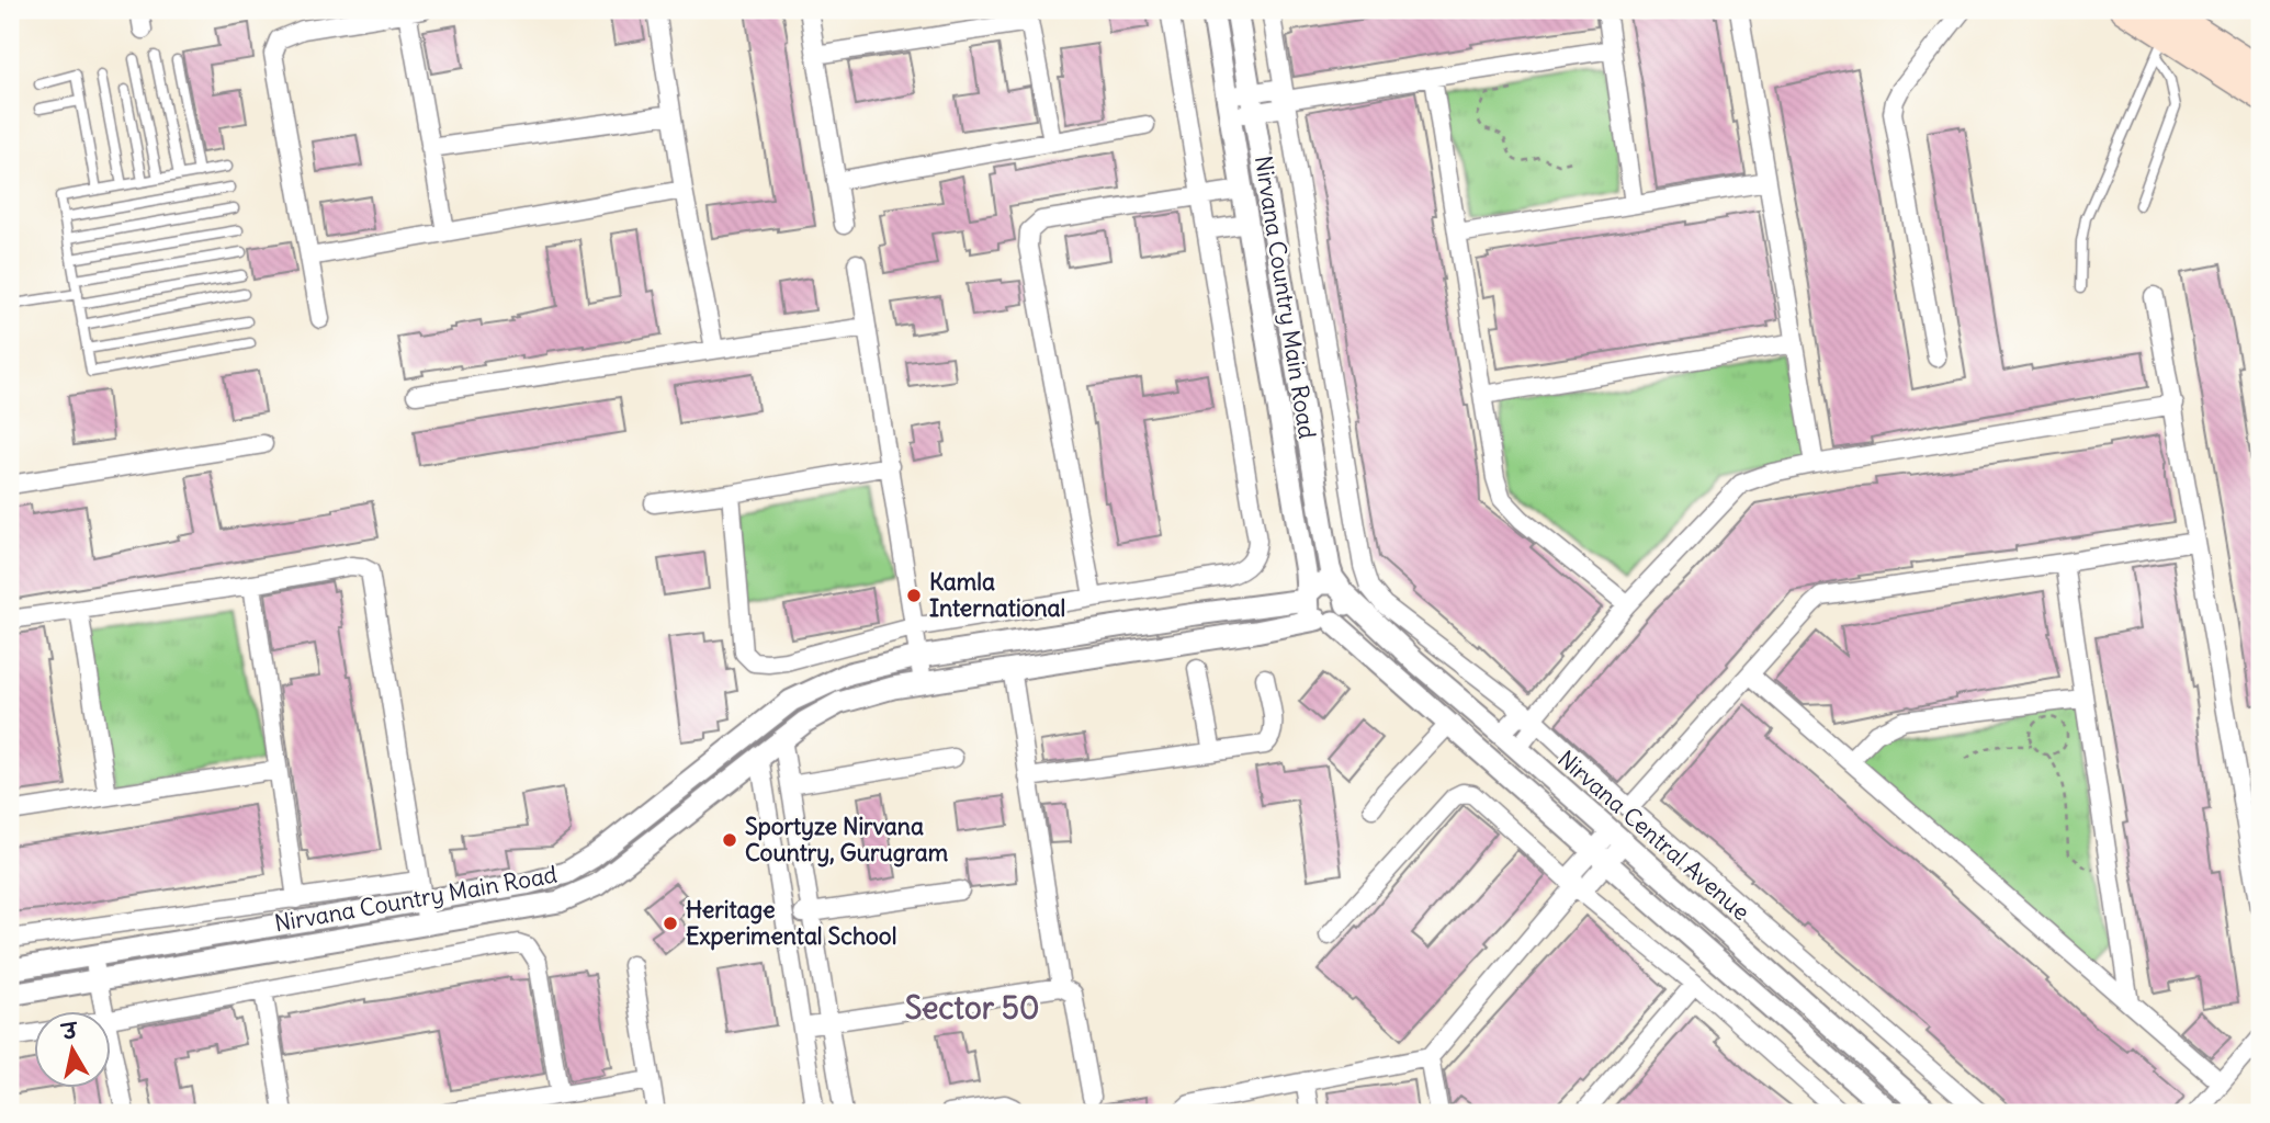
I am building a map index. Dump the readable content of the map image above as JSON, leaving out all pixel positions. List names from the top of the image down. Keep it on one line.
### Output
{"streets":{"street":["Nirvana Country Main Road","Nirvana Central Avenue"]},"crossings":[["Nirvana Country Main Road","Nirvana Central Avenue"]],"districts":["Sector 50"],"places":["Kamla International","Sportyze Nirvana Country, Gurugram","Heritage Experimental School"],"north":"top"}
